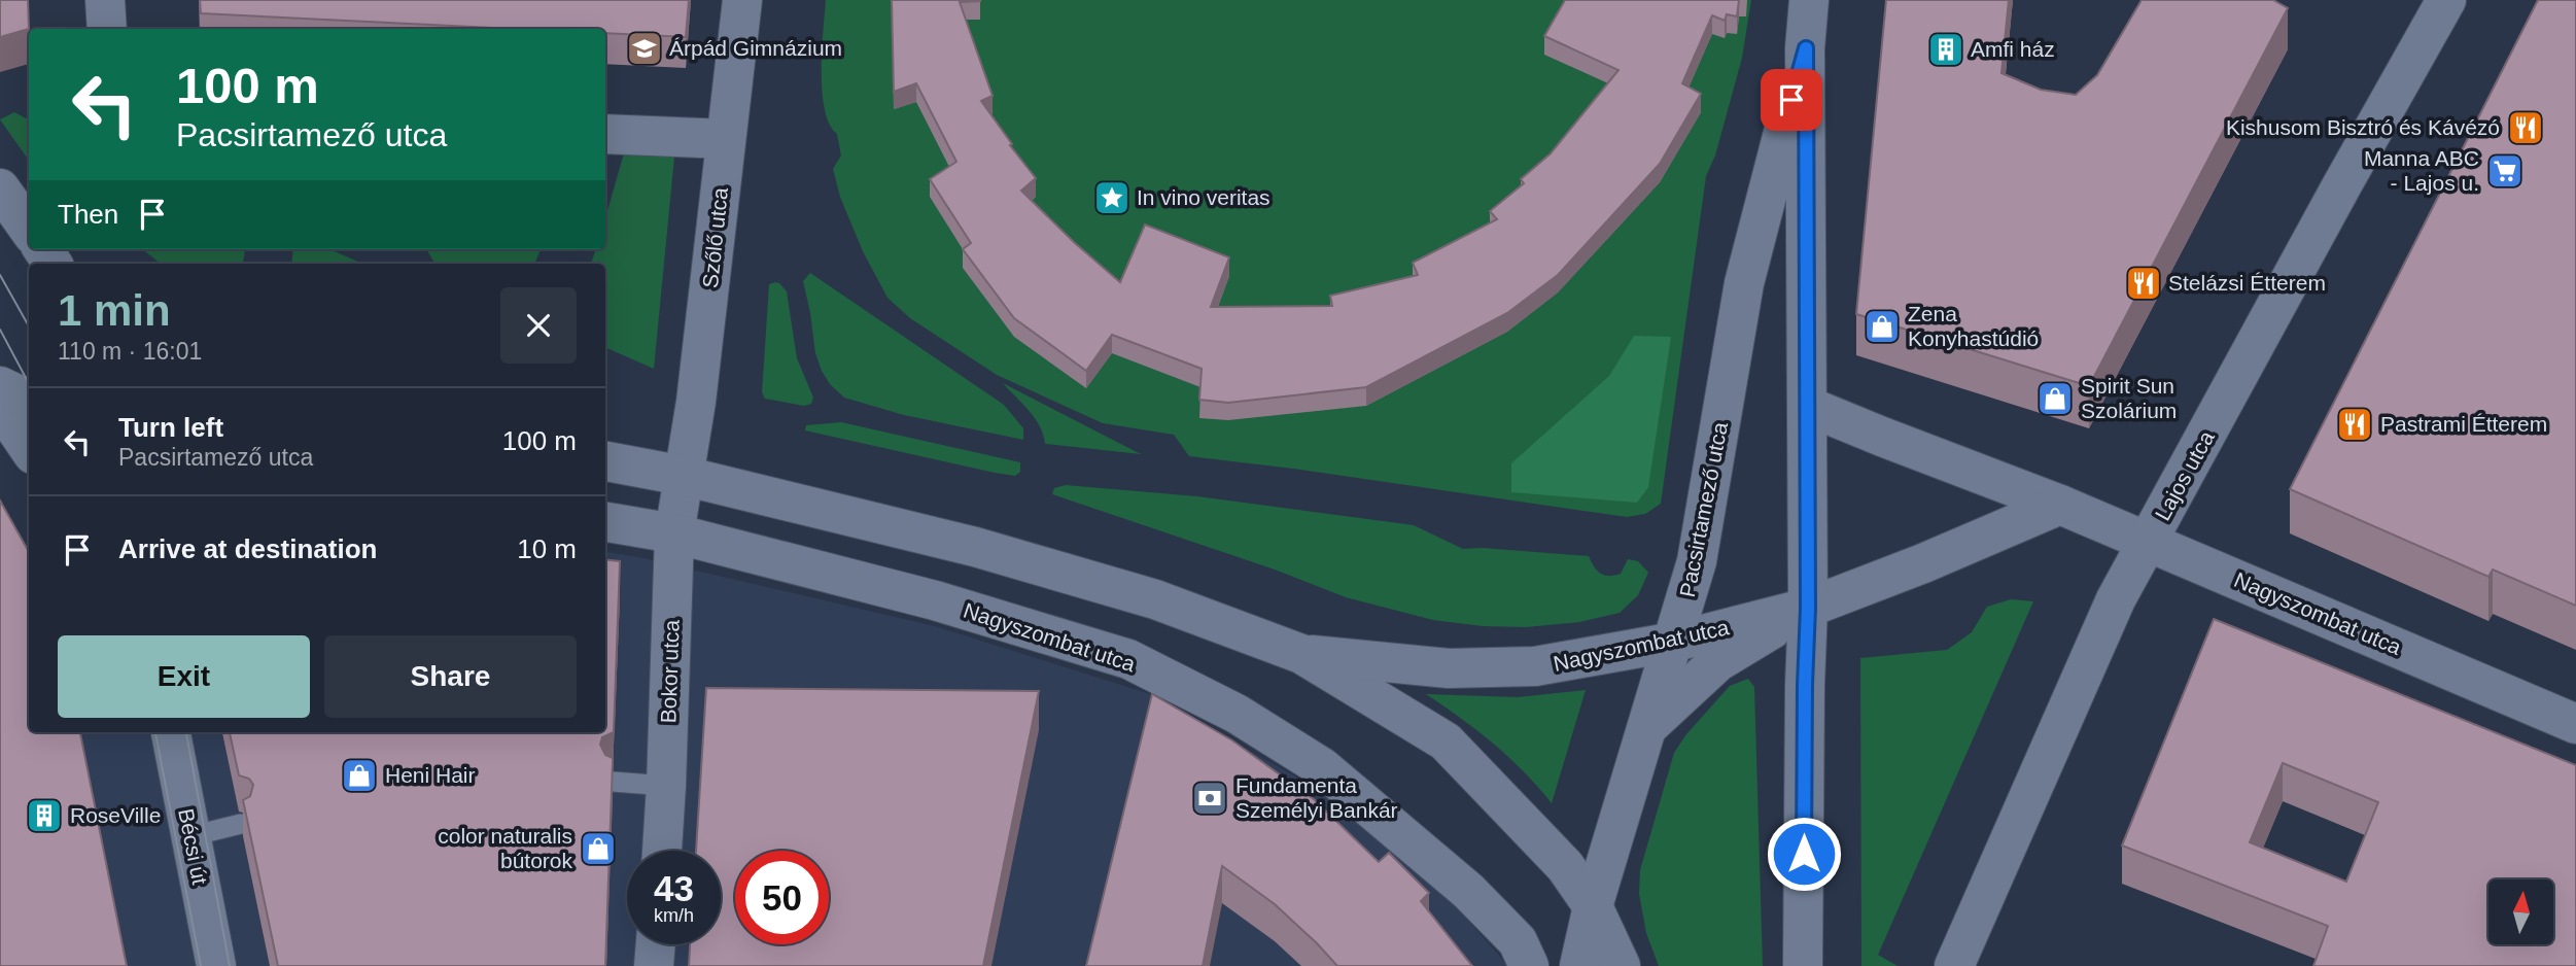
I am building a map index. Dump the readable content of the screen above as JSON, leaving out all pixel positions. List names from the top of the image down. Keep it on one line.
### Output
{"streets":{"main road":["Szőlő utca","Lajos utca","Pacsirtamező utca","Nagyszombat utca","Bokor utca","Bécsi út"]},"crossings":[["Szőlő utca","Nagyszombat utca"],["Szőlő utca","Bokor utca"],["Lajos utca","Nagyszombat utca"],["Pacsirtamező utca","Nagyszombat utca"],["Nagyszombat utca","Bokor utca"]],"places":{"school or university":["Árpád Gimnázium"],"building":["Amfi ház","RoseVille"],"restaurant":["Kishusom Bisztró és Kávézó","Stelázsi Étterem","Pastrami Étterem"],"supermarket":["Manna ABC - Lajos u."],"place":["In vino veritas"],"shop":["Zena Konyhastúdió","Spirit Sun Szolárium","Heni Hair","color naturalis bútorok"],"bank":["Fundamenta Személyi Bankár"]},"north":"top","page":{"turn":["100 m","Pacsirtamező utca"],"then":"Then","heading":["1 min","110 m · 16:01"],"list":[{"name":"Turn left","note":"Pacsirtamező utca","value":"100 m"},{"name":"Arrive at destination","value":"10 m"}],"buttons":["Exit","Share"],"speed":"43 km/h","limit":"50"}}
